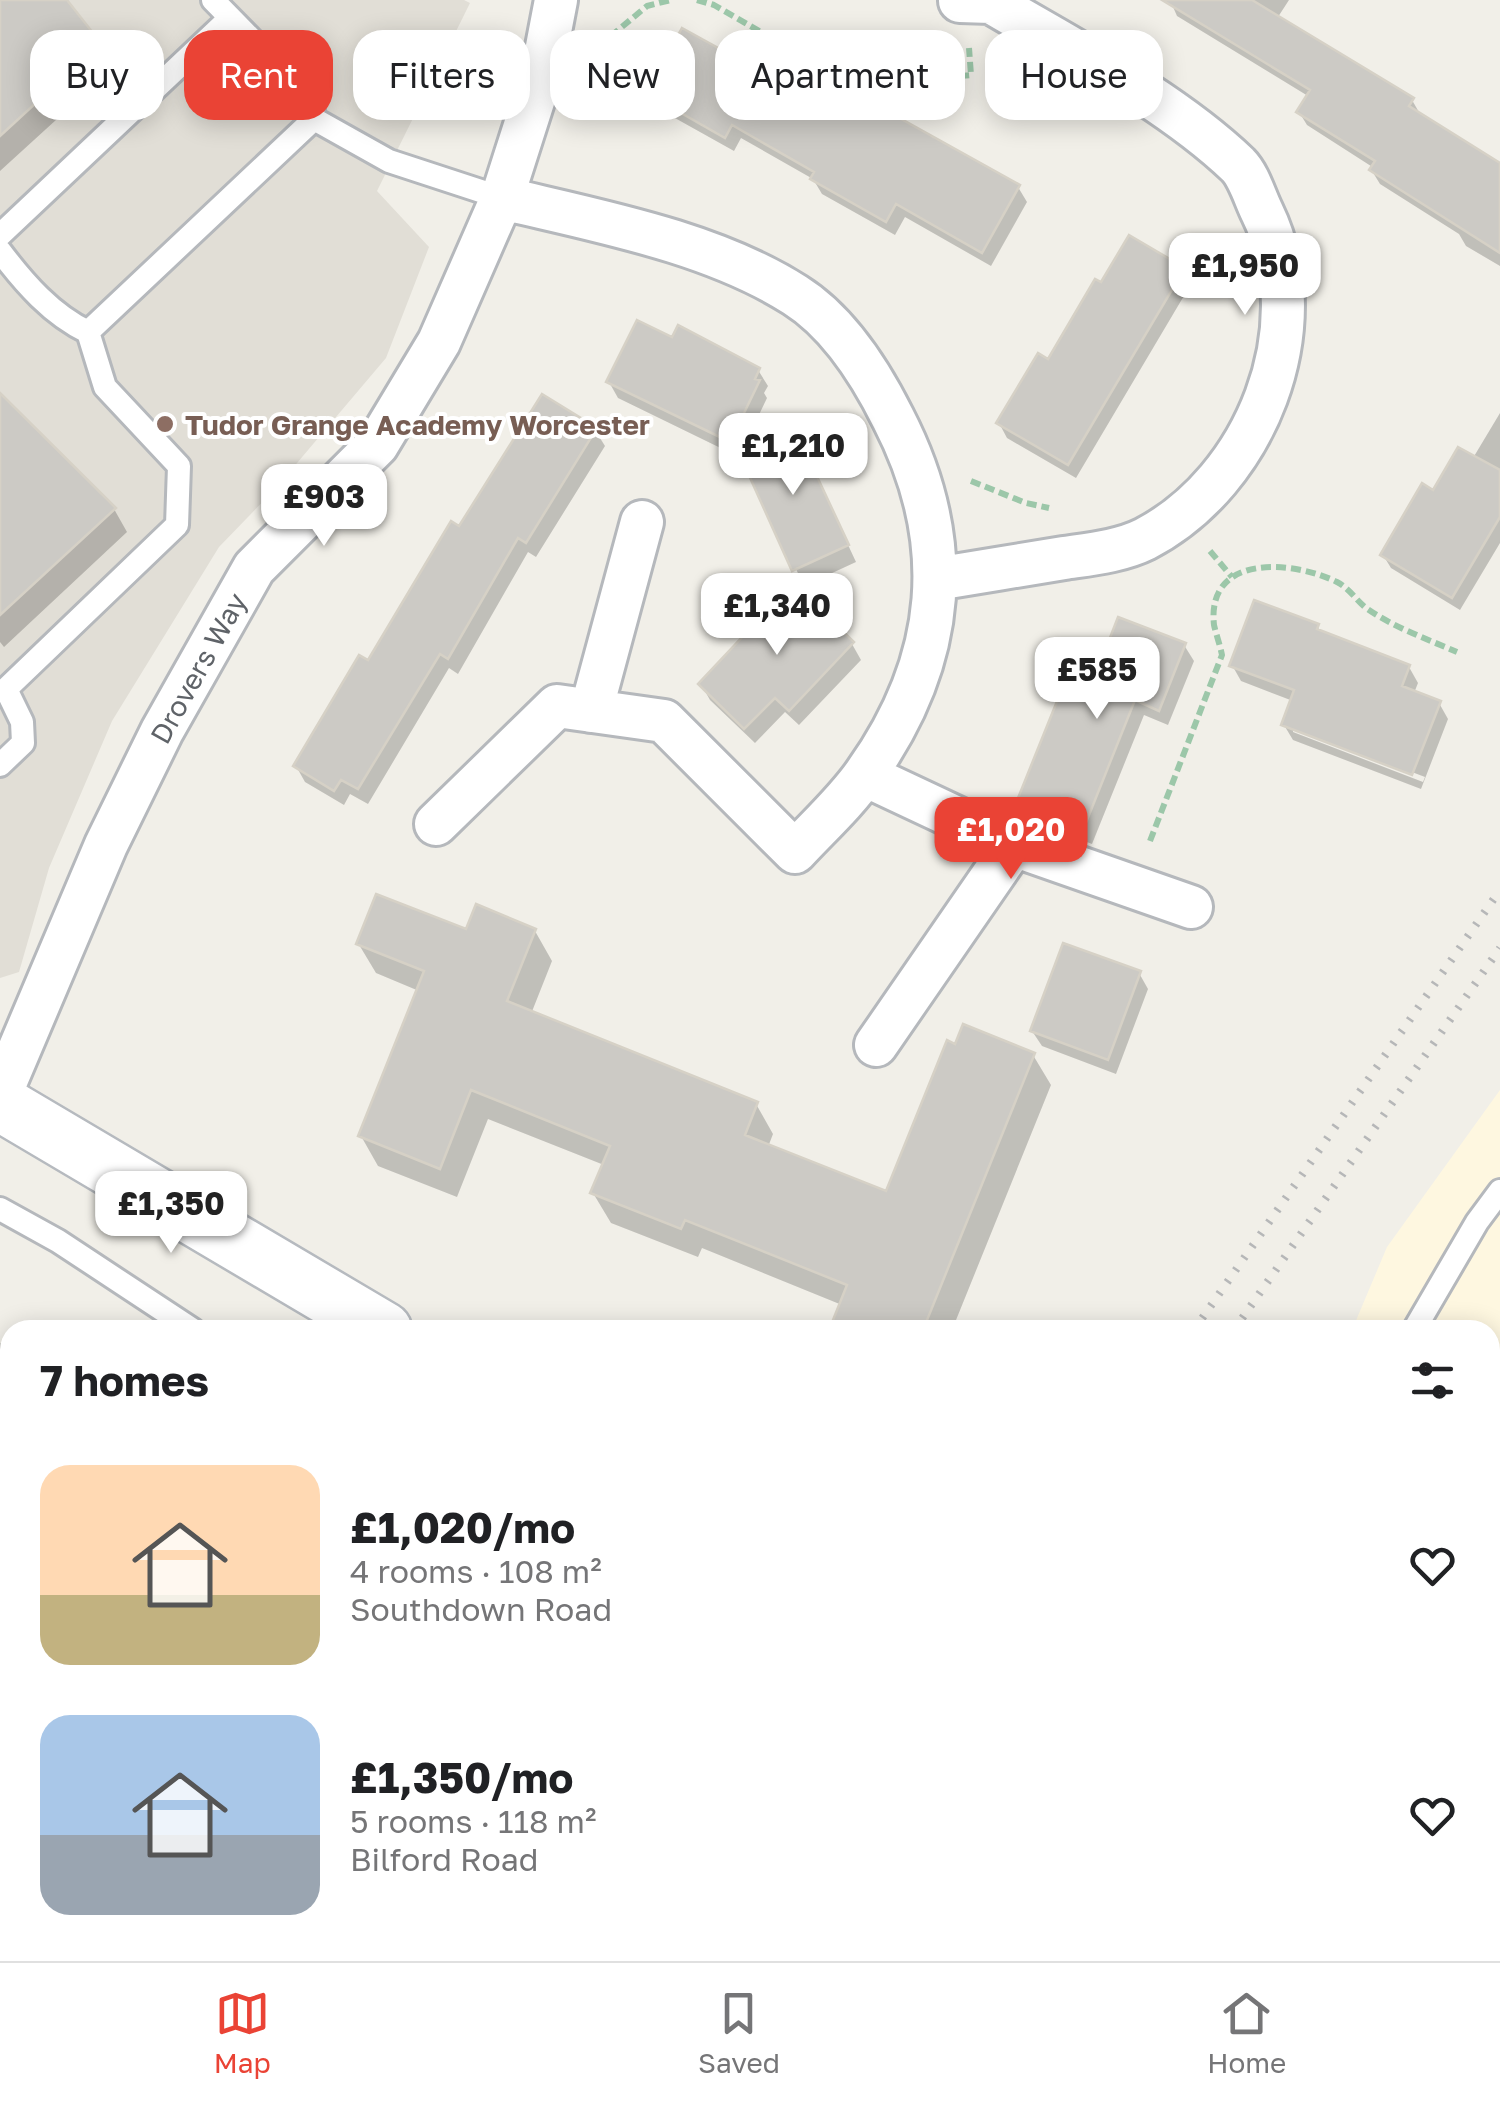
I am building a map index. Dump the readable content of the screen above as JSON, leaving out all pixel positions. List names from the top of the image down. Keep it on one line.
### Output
{"streets":{"street":["Drovers Way"]},"places":["Tudor Grange Academy Worcester"],"page":{"chip":["Buy","Rent","Filters","New","Apartment","House"],"price":["£1,950","£1,210","£903","£1,340","£585","£1,020","£1,350"],"heading":"7 homes","list":[{"name":"£1,020/mo","note":"4 rooms · 108 m² · Southdown Road"},{"name":"£1,350/mo","note":"5 rooms · 118 m² · Bilford Road"}],"tabs":["Map","Saved","Home"]}}
